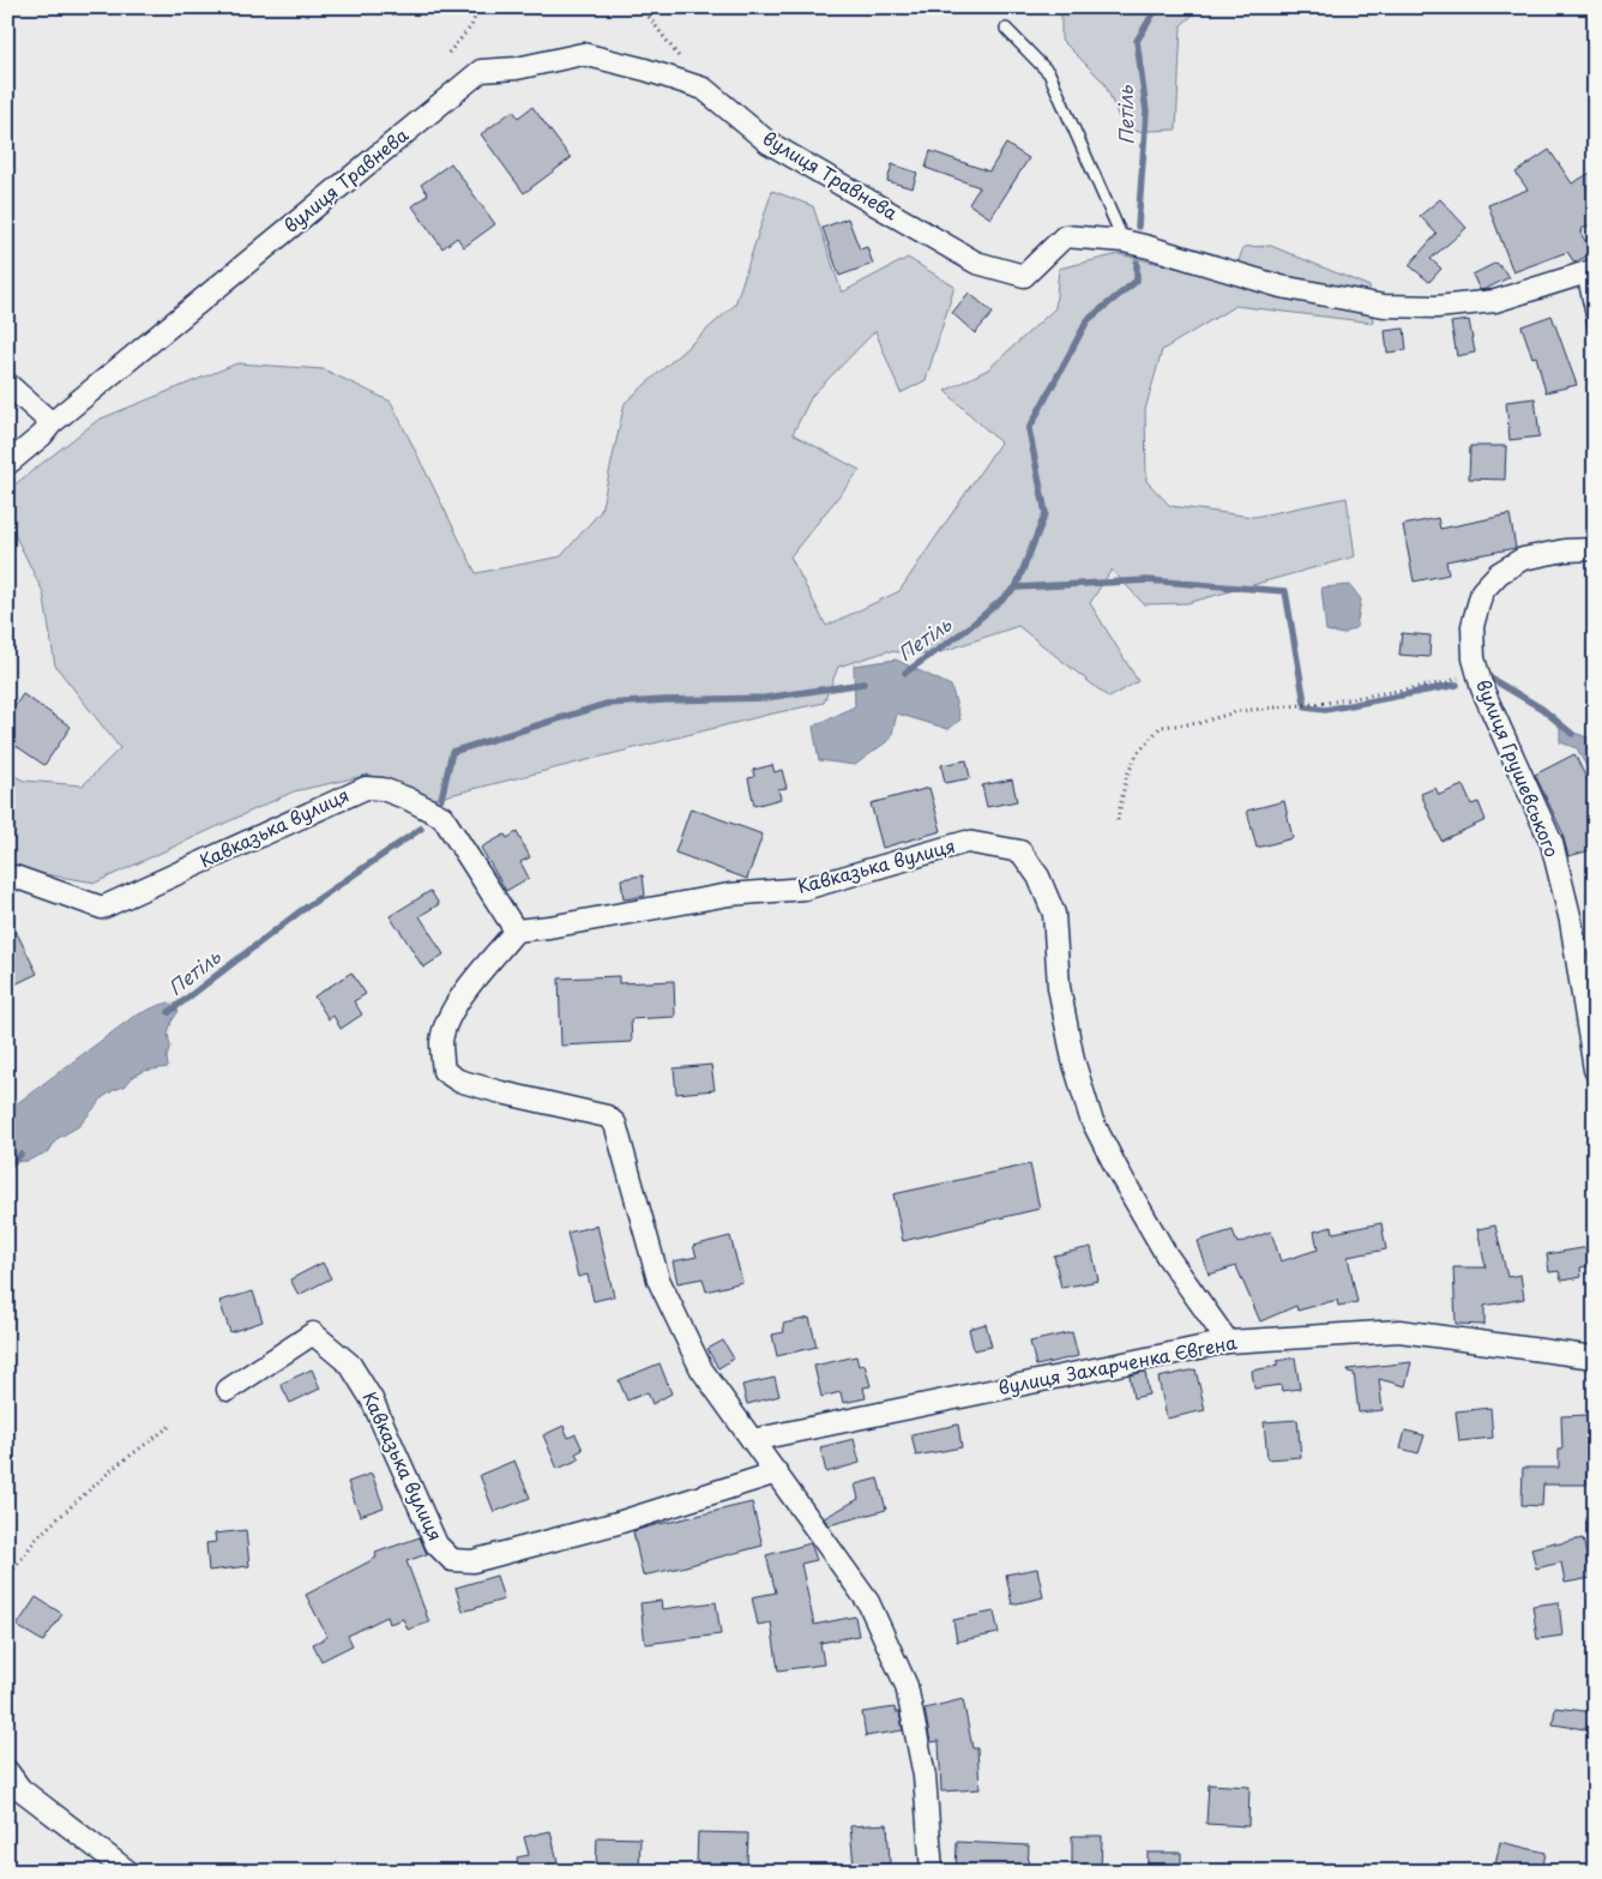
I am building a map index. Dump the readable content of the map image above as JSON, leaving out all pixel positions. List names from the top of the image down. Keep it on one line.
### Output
{"streets":{"street":["вулиця Травнева","вулиця Грушевського","Кавказька вулиця","вулиця Захарченка Євгена"]},"crossings":[["Кавказька вулиця","вулиця Захарченка Євгена"]],"water":["Петіль"]}
